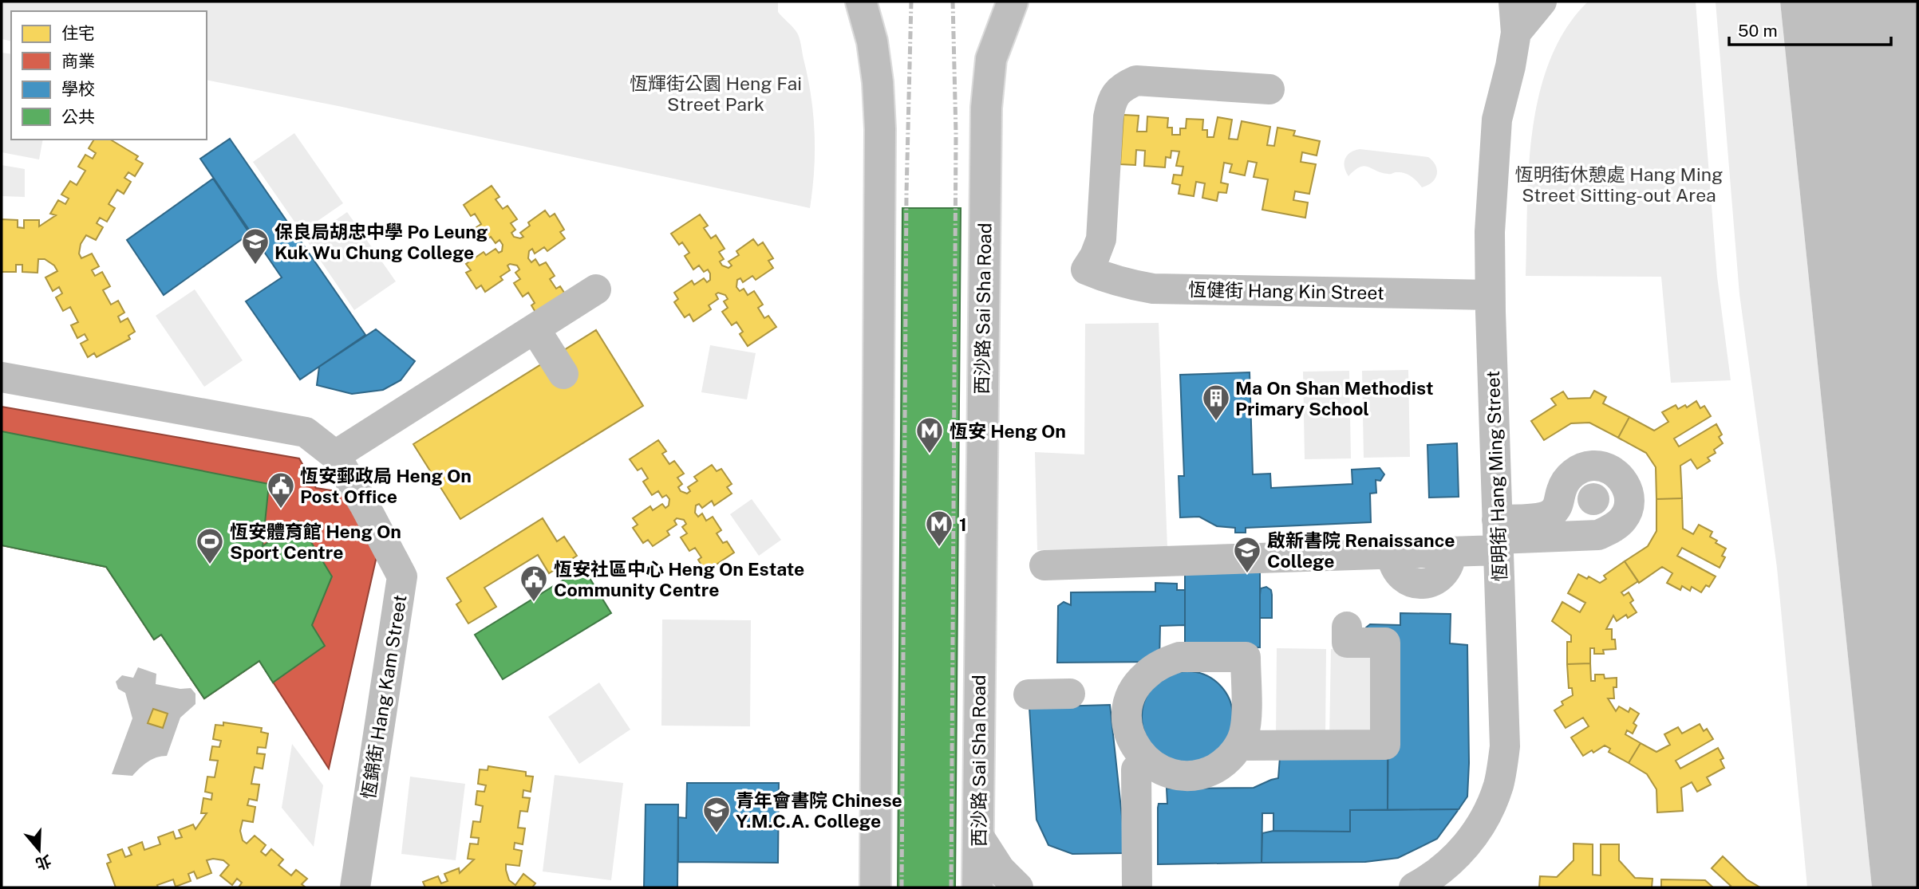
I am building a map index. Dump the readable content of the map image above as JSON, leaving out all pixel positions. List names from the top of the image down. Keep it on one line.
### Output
{"streets":{"street":["恆健街 Hang Kin Street","西沙路 Sai Sha Road","恆明街 Hang Ming Street","恆錦街 Hang Kam Street"]},"crossings":[["恆健街 Hang Kin Street","恆明街 Hang Ming Street"]],"parks":["恆輝街公園 Heng Fai Street Park","恆明街休憩處 Hang Ming Street Sitting-out Area"],"places":{"school or university":["保良局胡忠中學 Po Leung Kuk Wu Chung College","啟新書院 Renaissance College","青年會書院 Chinese Y.M.C.A. College"],"building":["Ma On Shan Methodist Primary School"],"metro station":["恆安 Heng On","1"],"public building":["恆安郵政局 Heng On Post Office","恆安社區中心 Heng On Estate Community Centre"],"sports":["恆安體育館 Heng On Sport Centre"]},"legend":["住宅","商業","學校","公共"],"scale_bar":"50 m","north":"bottom"}
